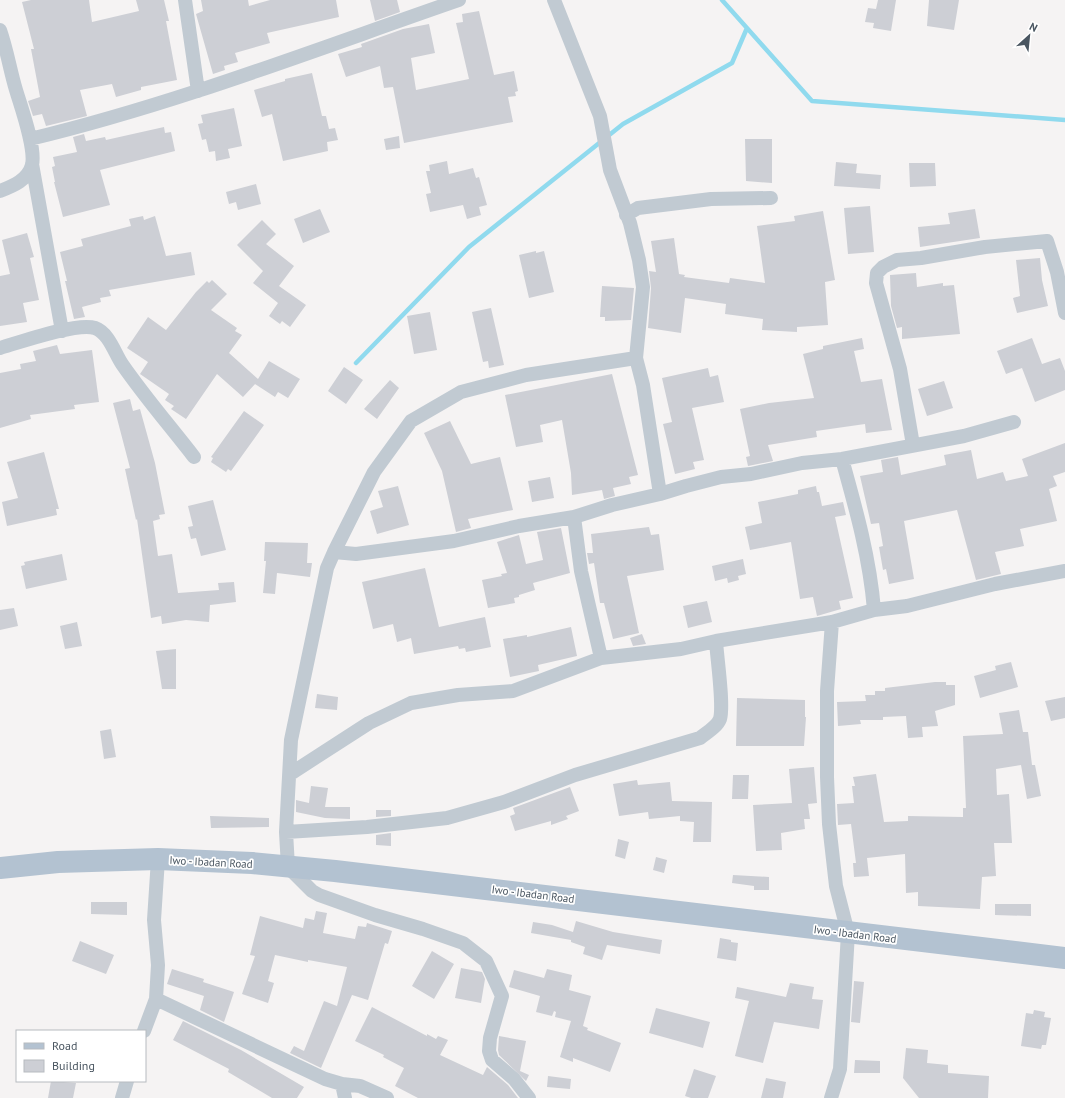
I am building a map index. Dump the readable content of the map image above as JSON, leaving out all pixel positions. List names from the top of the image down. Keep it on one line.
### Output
{"streets":{"main road":["Iwo - Ibadan Road"]},"legend":["Road","Building"],"north":"top right"}
